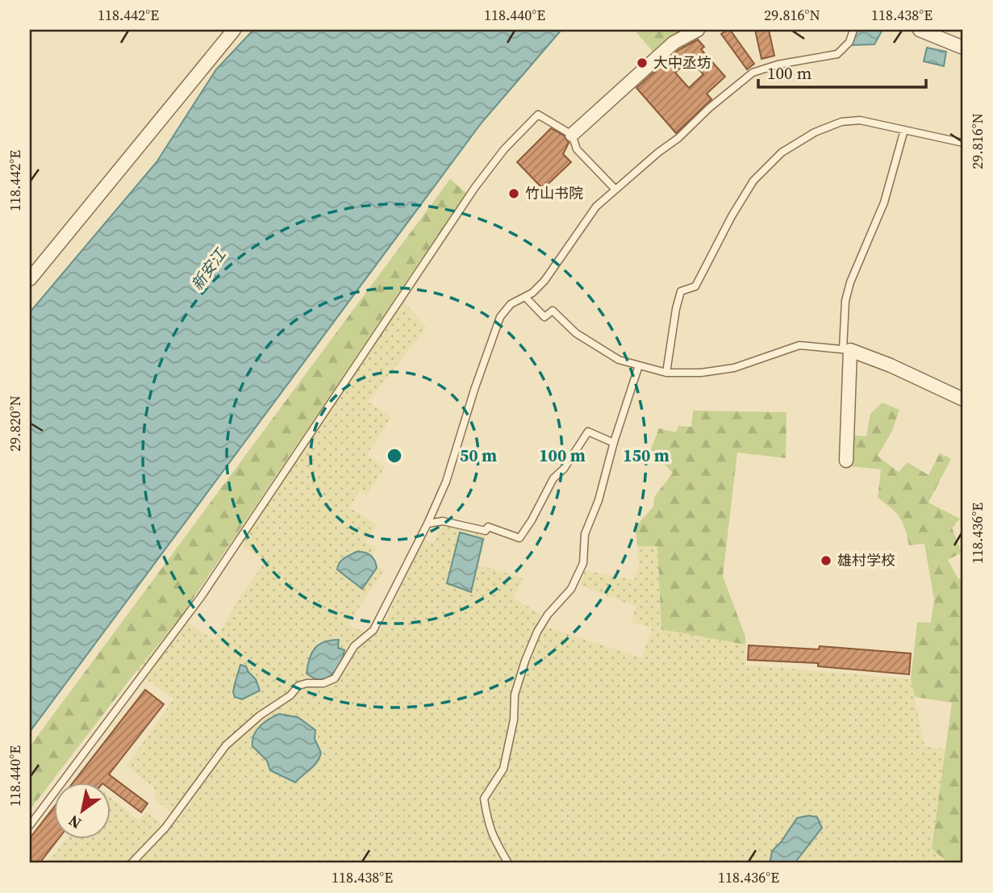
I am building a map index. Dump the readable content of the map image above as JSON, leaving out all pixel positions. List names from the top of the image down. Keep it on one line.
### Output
{"water":["新安江"],"places":["大中丞坊","竹山书院","雄村学校"],"scale_bar":"100 m","north":"bottom left","coordinates":["118.442°E","118.440°E","29.816°N","118.438°E","29.820°N","118.436°E"],"rings":["50 m","100 m","150 m"]}
